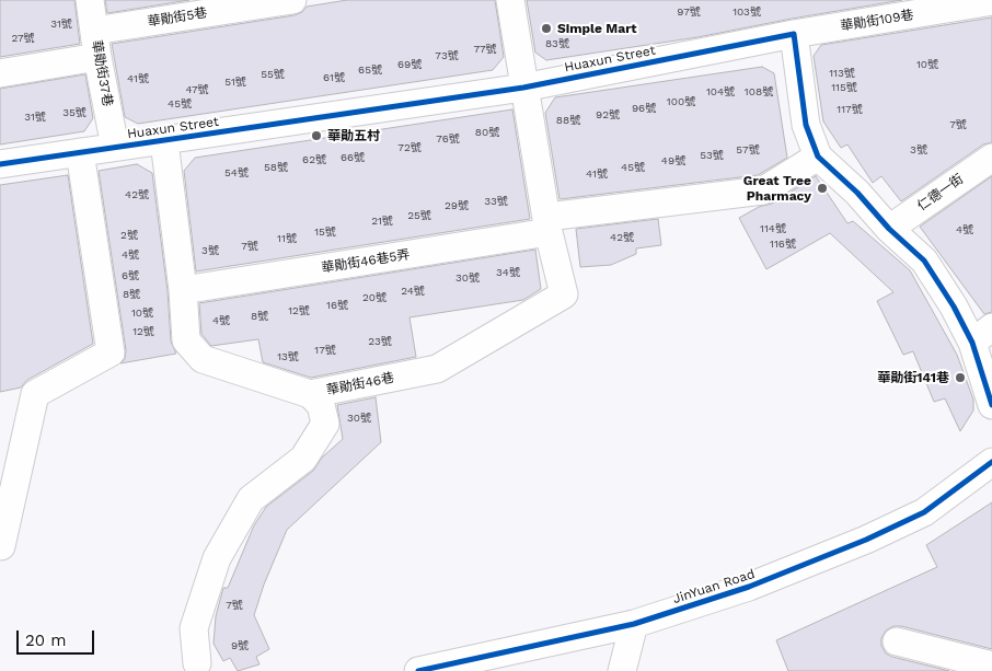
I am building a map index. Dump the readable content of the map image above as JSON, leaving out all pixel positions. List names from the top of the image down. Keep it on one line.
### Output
{"streets":{"street":["華勛街5巷","華勛街109巷","Huaxun Street","華勛街37巷","仁德一街","華勛街46巷5弄","華勛街46巷","JinYuan Road"]},"crossings":[["華勛街5巷","華勛街37巷"],["華勛街109巷","Huaxun Street"],["Huaxun Street","華勛街37巷"],["Huaxun Street","華勛街46巷"],["華勛街46巷5弄","華勛街46巷"]],"places":["Simple Mart","華勛五村","Great Tree Pharmacy","華勛街141巷"],"house_numbers":["97號","103號","31號","27號","83號","77號","73號","69號","10號","65號","113號","55號","61號","41號","51號","115號","47號","104號","108號","100號","45號","96號","117號","35號","92號","31號","88號","7號","80號","76號","72號","57號","3號","53號","66號","62號","49號","58號","45號","54號","41號","42號","33號","29號","25號","21號","114號","4號","15號","2號","42號","11號","116號","7號","3號","4號","34號","6號","30號","24號","8號","20號","16號","12號","10號","8號","4號","12號","23號","17號","13號","30號","7號","9號"],"scale_bar":"20 m"}
